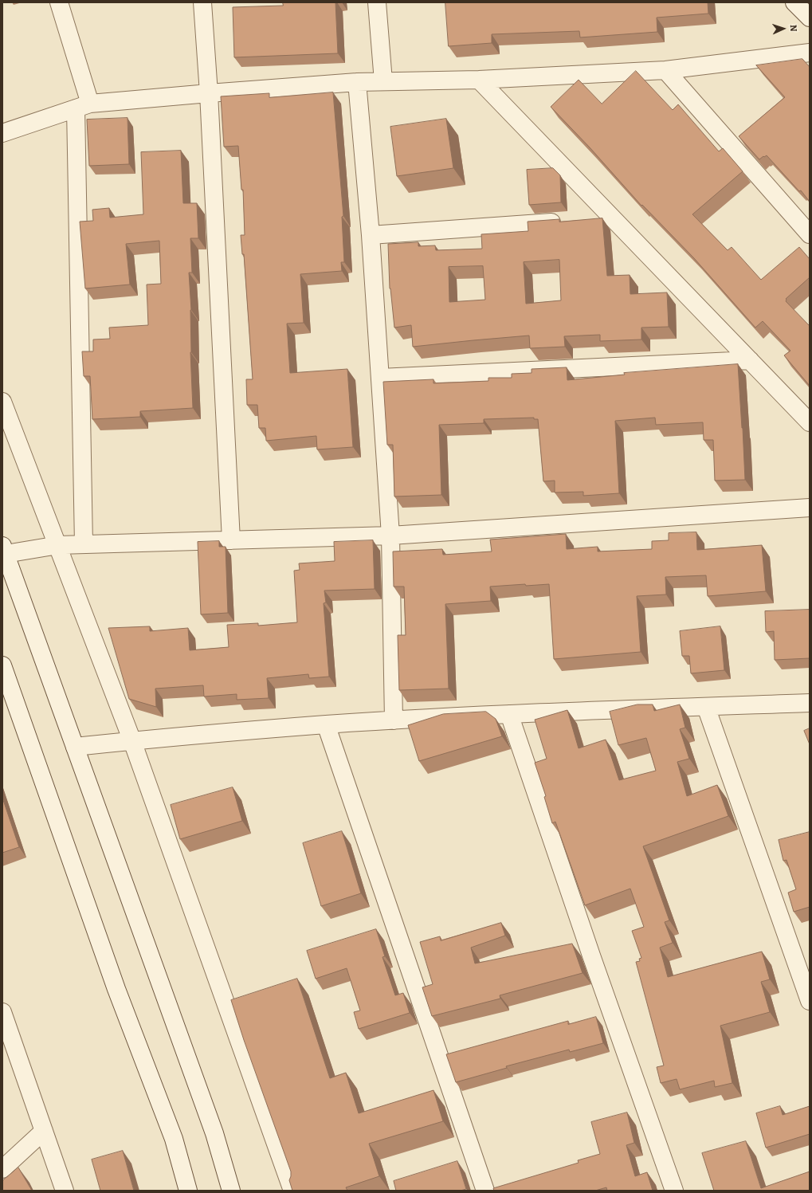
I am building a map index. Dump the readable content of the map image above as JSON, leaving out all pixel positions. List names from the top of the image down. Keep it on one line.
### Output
{"north":"right"}
